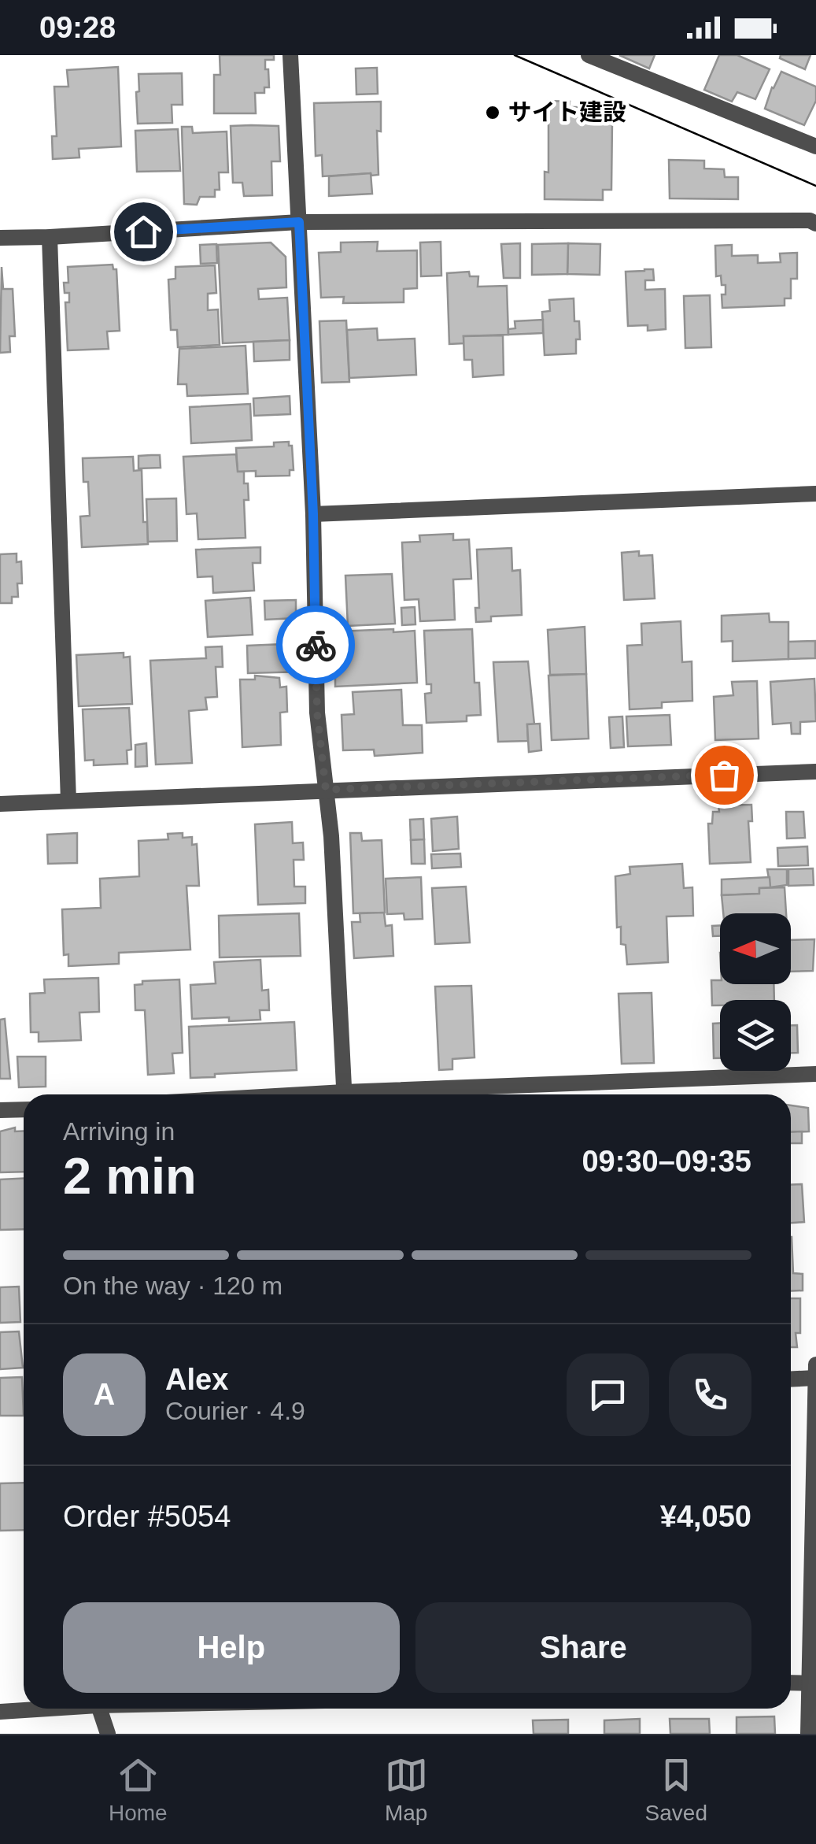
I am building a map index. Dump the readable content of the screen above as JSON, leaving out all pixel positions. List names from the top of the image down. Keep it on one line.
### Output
{"places":["サイト建設"],"north":"left","page":{"status":"09:28","heading":["2 min","Arriving in","09:30–09:35"],"panel":["Alex","Courier · 4.9","Order #5054","¥4,050"],"bar":"On the way · 120 m","round":"A","buttons":["Help","Share"],"tabs":["Home","Map","Saved"]}}
